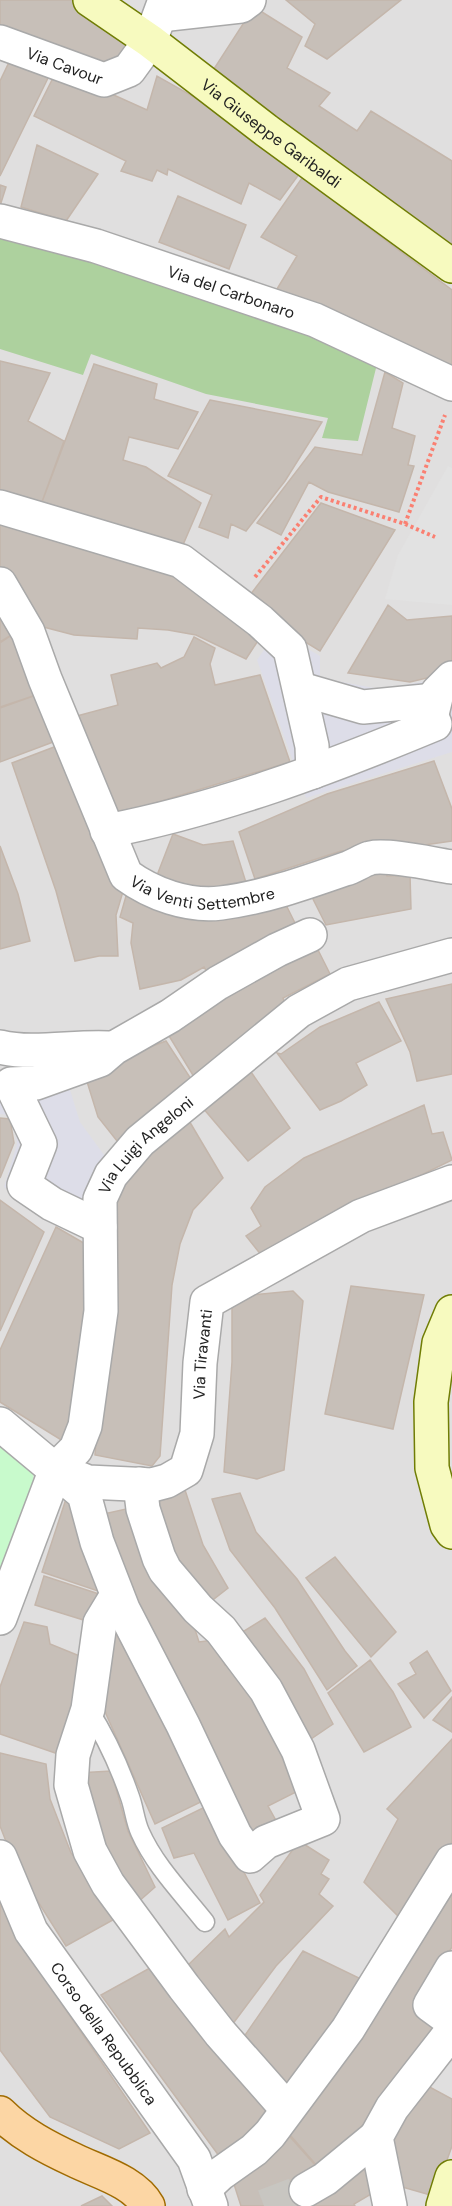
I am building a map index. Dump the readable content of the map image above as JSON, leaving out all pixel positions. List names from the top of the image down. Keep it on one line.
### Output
{"streets":{"main road":["Via Giuseppe Garibaldi"],"street":["Via Cavour","Via del Carbonaro","Via Venti Settembre","Via Luigi Angeloni","Via Tiravanti","Corso della Repubblica"]},"crossings":[["Via Cavour","Via Giuseppe Garibaldi"],["Via Luigi Angeloni","Via Tiravanti"]]}
